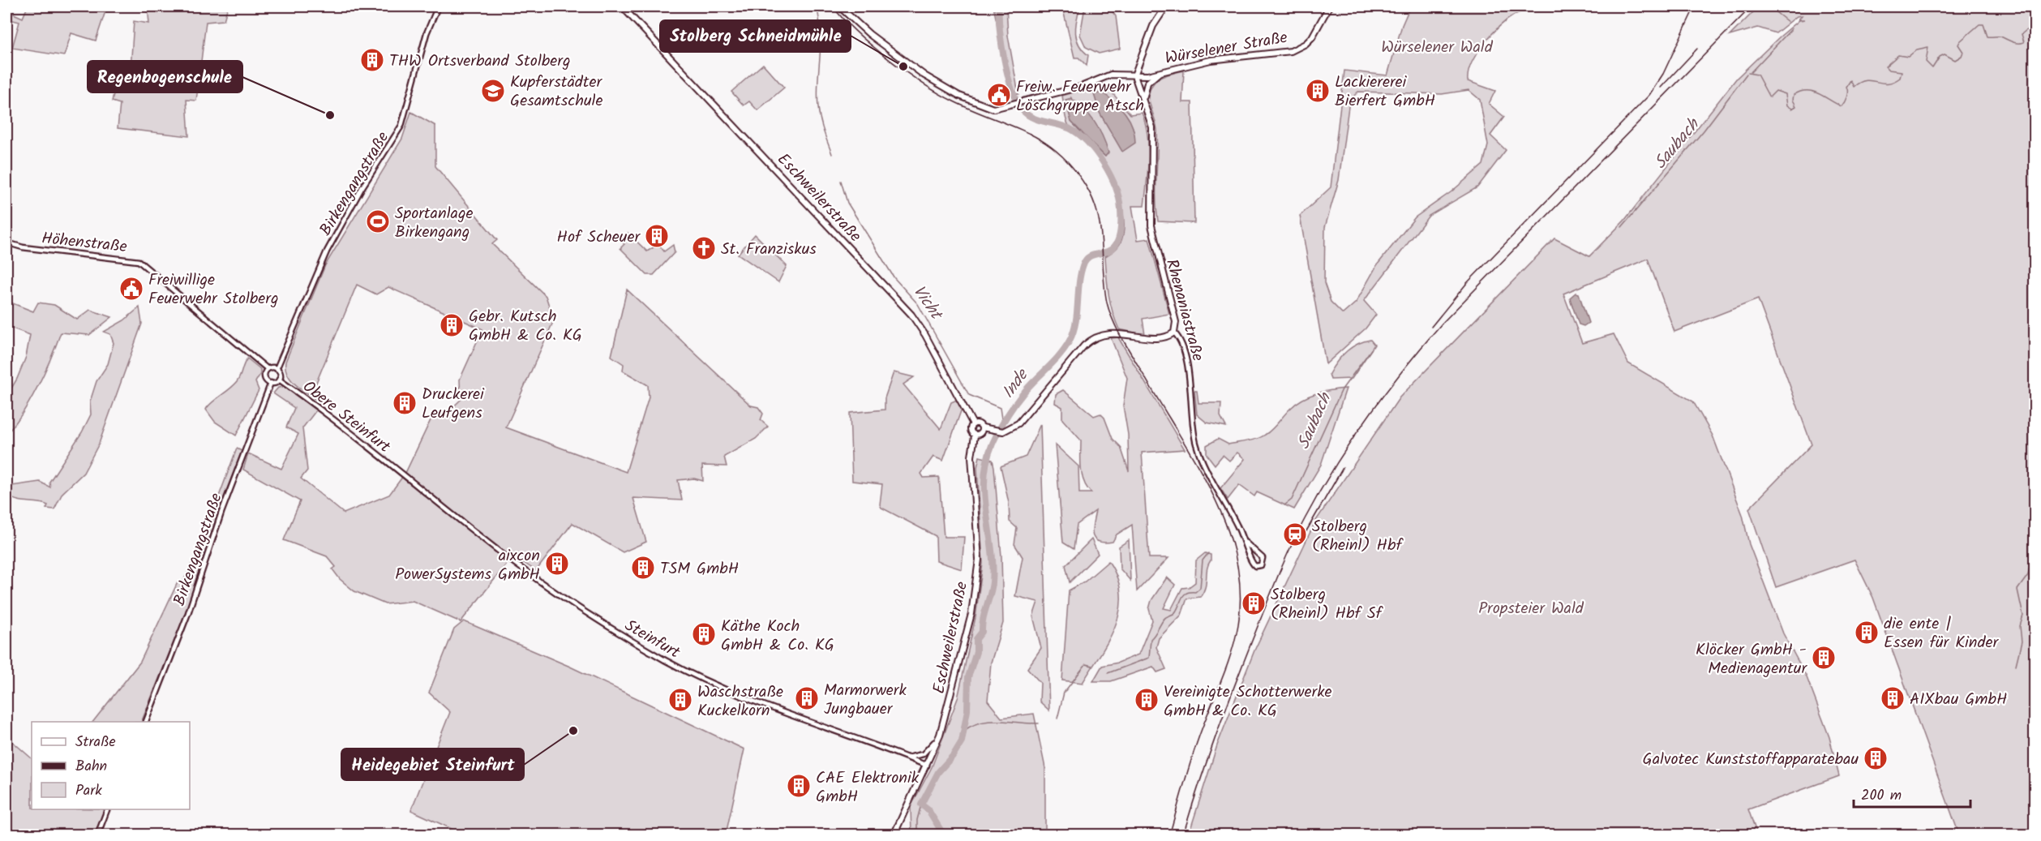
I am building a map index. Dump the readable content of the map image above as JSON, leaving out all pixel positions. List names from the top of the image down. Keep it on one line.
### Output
{"streets":{"main road":["Würselener Straße","Eschweilerstraße","Rhenaniastraße"],"street":["Birkengangstraße","Höhenstraße","Obere Steinfurt","Steinfurt"]},"crossings":[["Würselener Straße","Rhenaniastraße"],["Birkengangstraße","Höhenstraße"],["Birkengangstraße","Obere Steinfurt"],["Eschweilerstraße","Steinfurt"],["Höhenstraße","Obere Steinfurt"],["Obere Steinfurt","Steinfurt"]],"water":["Saubach","Vicht","Inde"],"parks":["Würselener Wald","Propsteier Wald"],"places":{"building":["THW Ortsverband Stolberg","Lackiererei Bierfert GmbH","Hof Scheuer","Gebr. Kutsch GmbH & Co. KG","Druckerei Leufgens","aixcon PowerSystems GmbH","TSM GmbH","Stolberg (Rheinl) Hbf Sf","die ente | Essen für Kinder","Käthe Koch GmbH & Co. KG","Klöcker GmbH - Medienagentur","Marmorwerk Jungbauer","AIXbau GmbH","Waschstraße Kuckelkorn","Vereinigte Schotterwerke GmbH & Co. KG","Galvotec Kunststoffapparatebau","CAE Elektronik GmbH"],"other":["Stolberg Schneidmühle","Regenbogenschule","Heidegebiet Steinfurt"],"school or university":["Kupferstädter Gesamtschule"],"public building":["Freiw. Feuerwehr Löschgruppe Atsch","Freiwillige Feuerwehr Stolberg"],"sports":["Sportanlage Birkengang"],"church":["St. Franziskus"],"station":["Stolberg (Rheinl) Hbf"]},"legend":["Straße","Bahn","Park"],"scale_bar":"200 m"}
